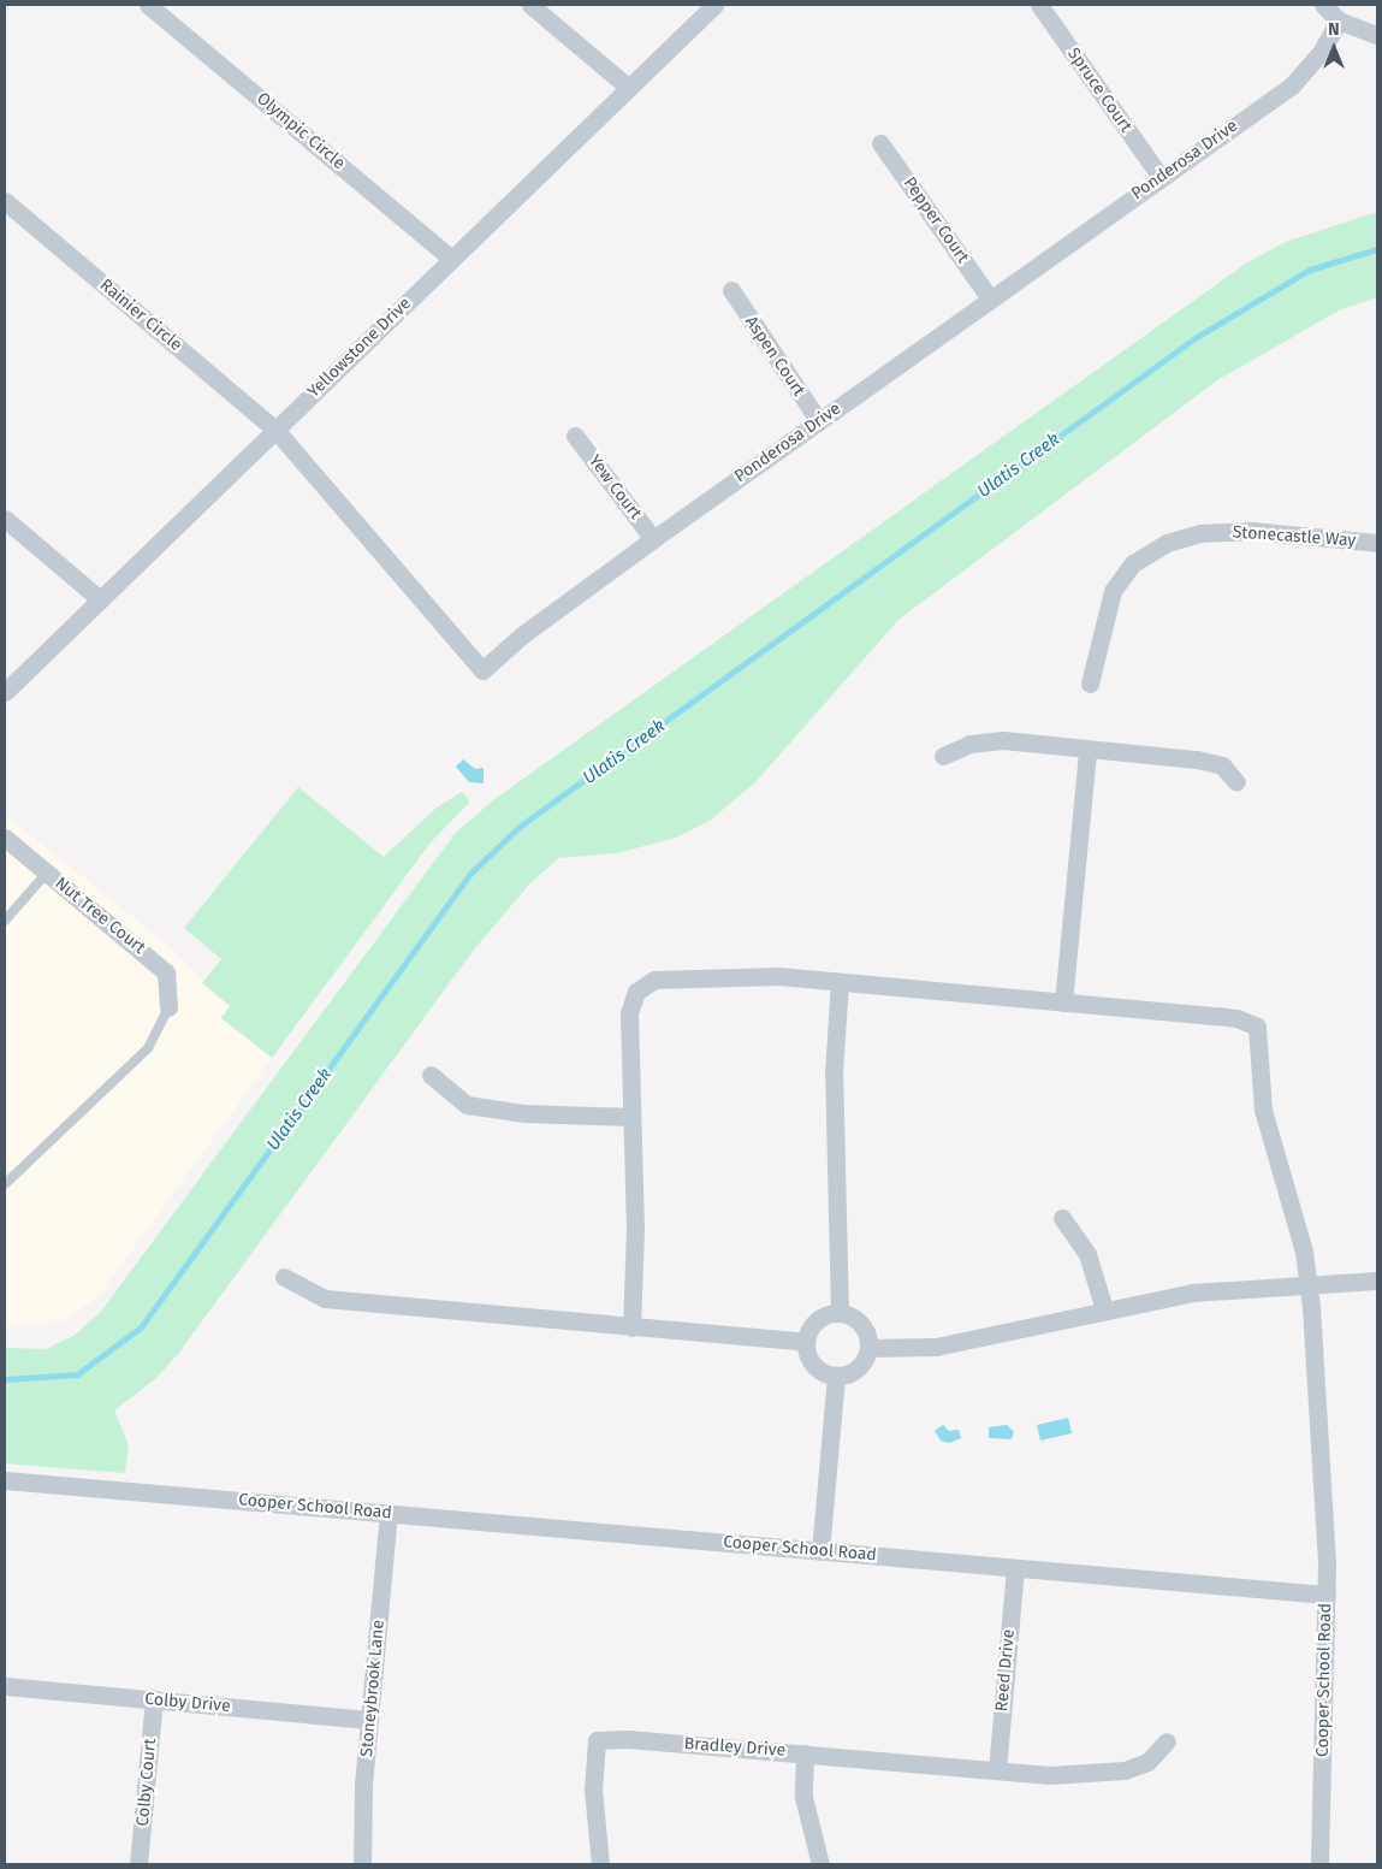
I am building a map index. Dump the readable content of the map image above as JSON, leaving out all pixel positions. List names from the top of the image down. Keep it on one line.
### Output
{"streets":{"street":["Spruce Court","Olympic Circle","Ponderosa Drive","Pepper Court","Rainier Circle","Yellowstone Drive","Aspen Court","Yew Court","Stonecastle Way","Nut Tree Court","Cooper School Road","Reed Drive","Stoneybrook Lane","Colby Drive","Bradley Drive","Colby Court"]},"crossings":[["Spruce Court","Ponderosa Drive"],["Olympic Circle","Yellowstone Drive"],["Ponderosa Drive","Pepper Court"],["Ponderosa Drive","Rainier Circle"],["Ponderosa Drive","Yellowstone Drive"],["Ponderosa Drive","Aspen Court"],["Ponderosa Drive","Yew Court"],["Rainier Circle","Yellowstone Drive"],["Cooper School Road","Reed Drive"],["Cooper School Road","Stoneybrook Lane"],["Reed Drive","Bradley Drive"],["Stoneybrook Lane","Colby Drive"],["Colby Drive","Colby Court"]],"water":["Ulatis Creek"],"north":"top"}
